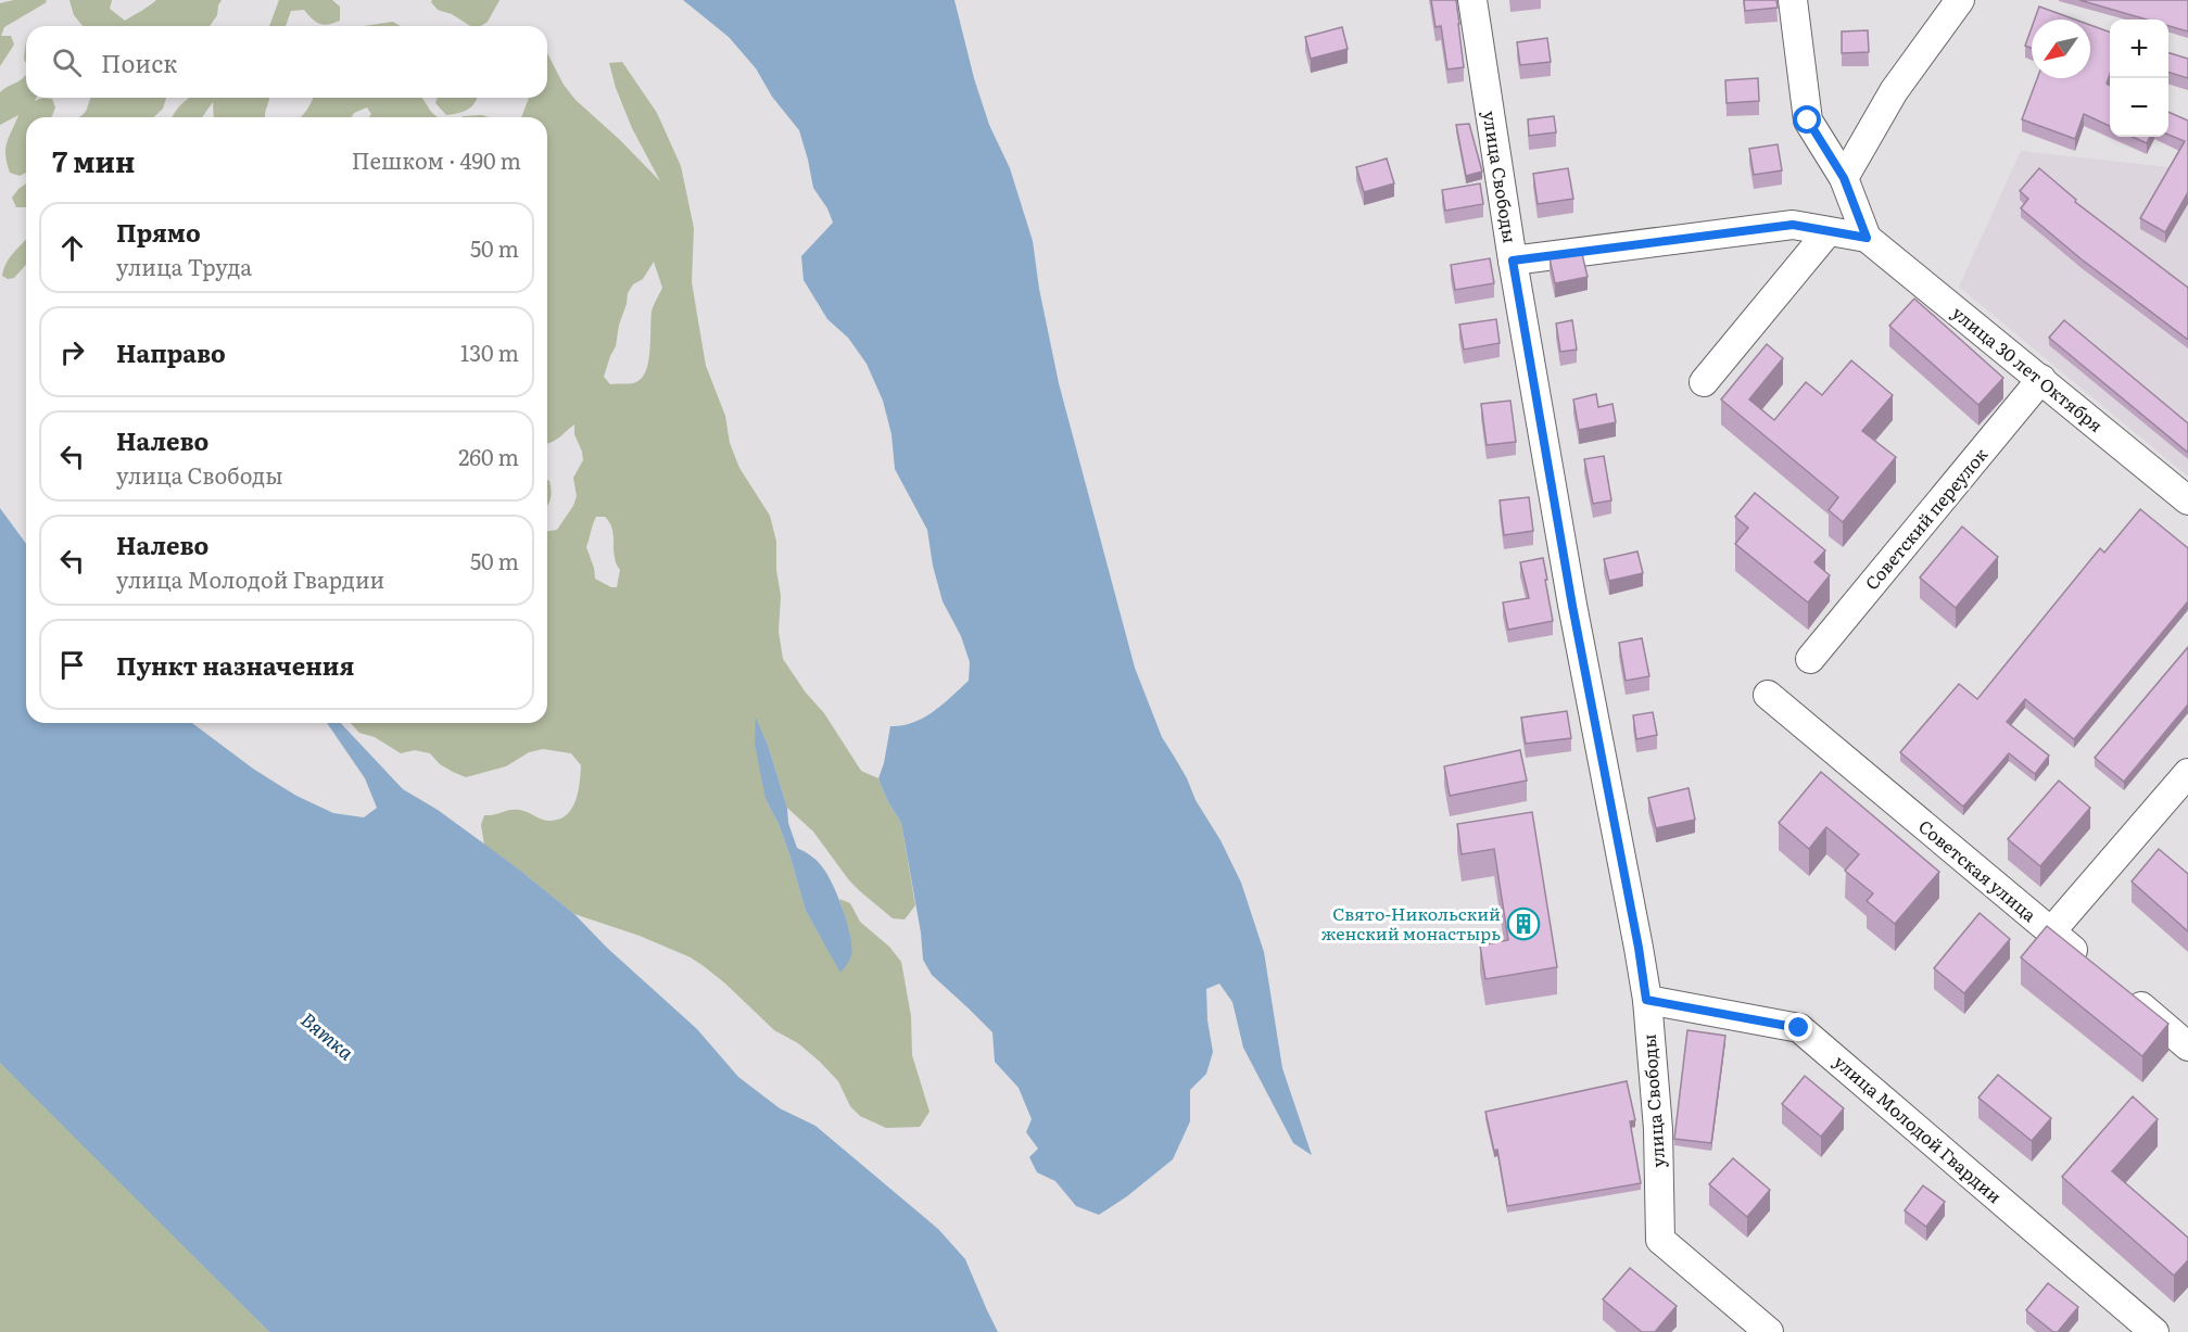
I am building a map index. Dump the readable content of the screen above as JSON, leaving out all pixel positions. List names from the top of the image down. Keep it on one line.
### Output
{"streets":{"street":["улица Свободы","улица 30 лет Октября","Советский переулок","Советская улица","улица Молодой Гвардии"]},"crossings":[["улица Свободы","улица Молодой Гвардии"],["улица 30 лет Октября","Советский переулок"]],"water":["Вятка"],"places":{"building":["Свято-Никольский женский монастырь"]},"north":"bottom left","page":{"map_buttons":["+","−"],"search":"Поиск","heading":["7 мин","Пешком · 490 m"],"list":[["Прямо","улица Труда","50 m"],["Направо","130 m"],["Налево","улица Свободы","260 m"],["Налево","улица Молодой Гвардии","50 m"],"Пункт назначения"]}}
